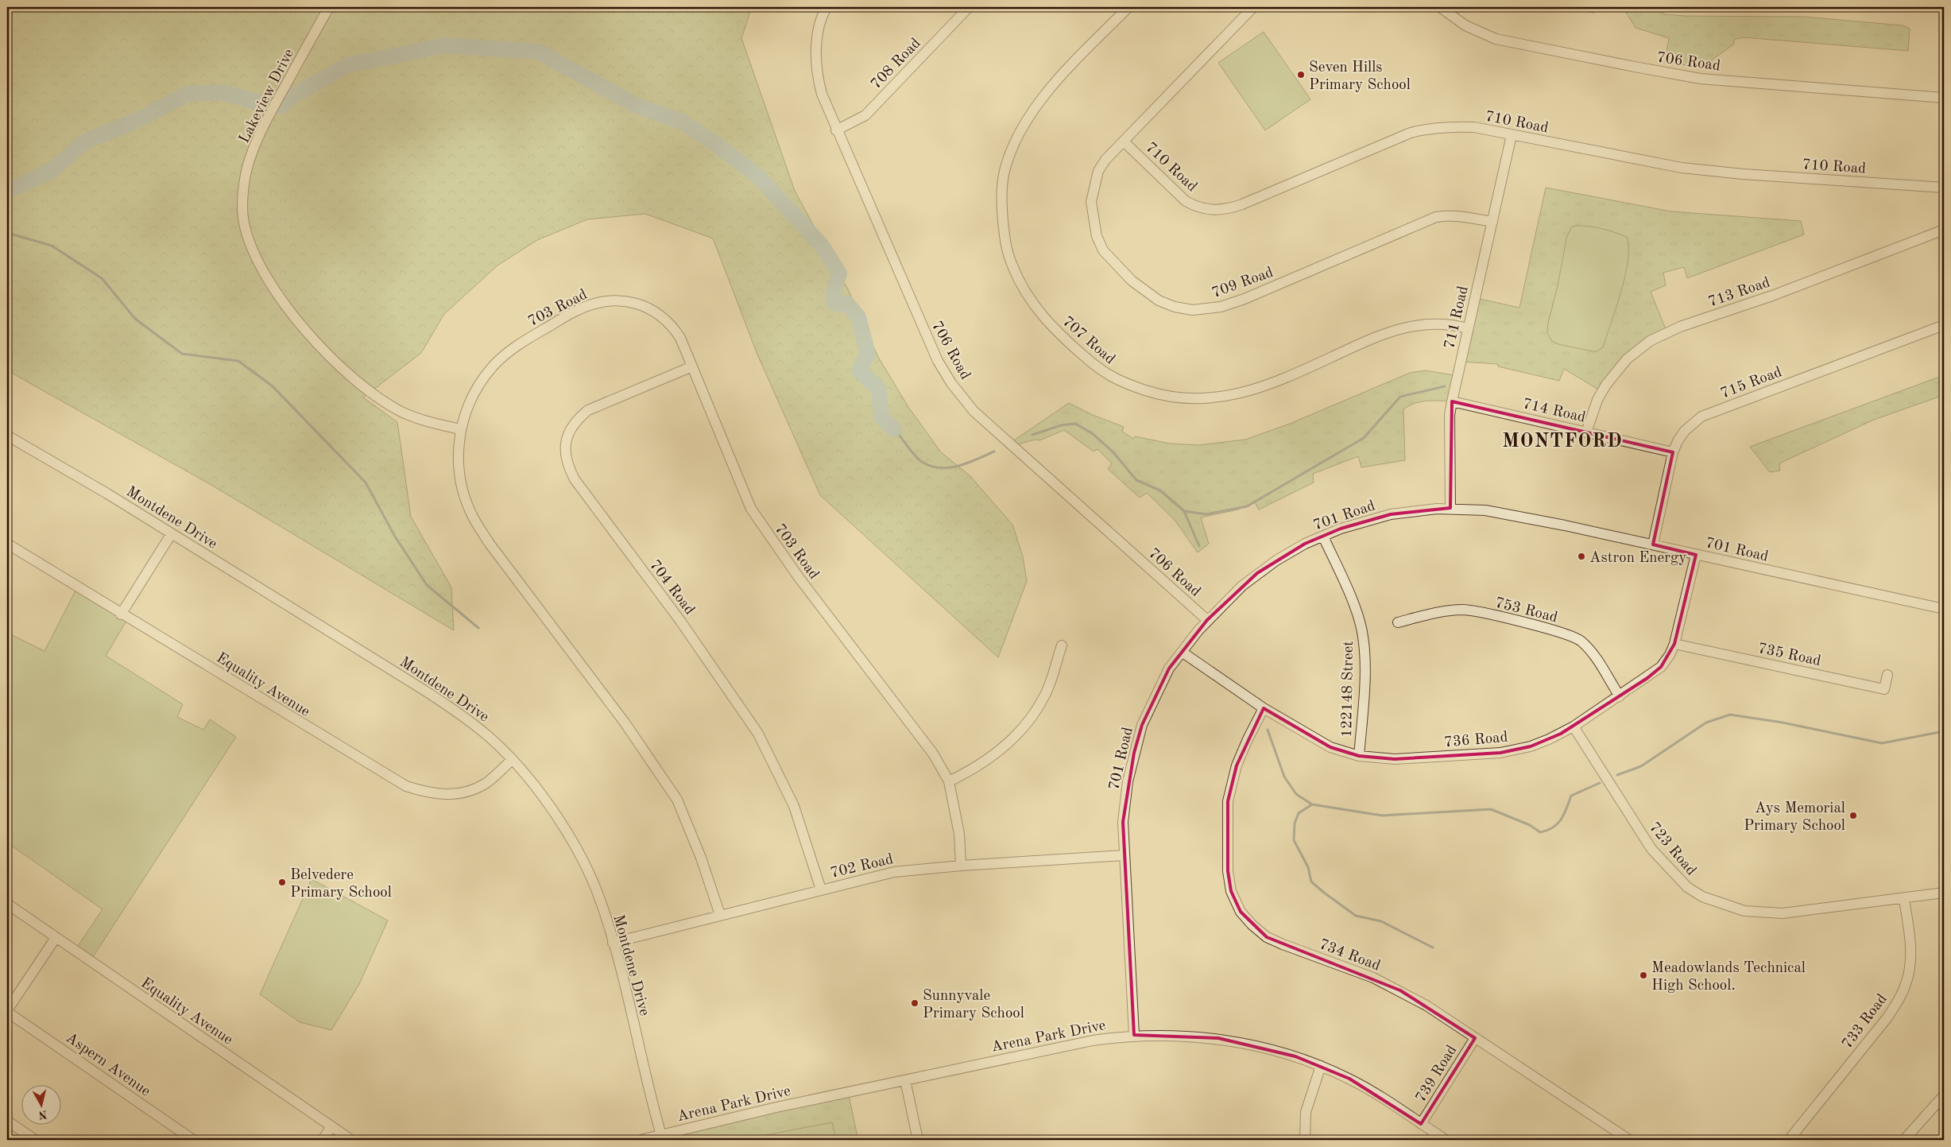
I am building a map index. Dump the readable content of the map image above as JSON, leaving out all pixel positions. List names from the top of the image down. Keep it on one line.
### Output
{"streets":{"street":["706 Road","708 Road","Lakeview Drive","710 Road","709 Road","713 Road","703 Road","711 Road","707 Road","715 Road","714 Road","701 Road","Montdene Drive","704 Road","753 Road","735 Road","Equality Avenue","122148 Street","736 Road","723 Road","702 Road","734 Road","733 Road","Arena Park Drive","Aspern Avenue","739 Road"]},"crossings":[["706 Road","708 Road"],["706 Road","701 Road"],["Lakeview Drive","703 Road"],["710 Road","709 Road"],["710 Road","711 Road"],["709 Road","711 Road"],["713 Road","714 Road"],["703 Road","704 Road"],["703 Road","702 Road"],["711 Road","707 Road"],["711 Road","714 Road"],["711 Road","701 Road"],["715 Road","714 Road"],["715 Road","701 Road"],["701 Road","122148 Street"],["701 Road","736 Road"],["701 Road","702 Road"],["701 Road","Arena Park Drive"],["Montdene Drive","Equality Avenue"],["Montdene Drive","702 Road"],["Montdene Drive","Arena Park Drive"],["704 Road","702 Road"],["753 Road","736 Road"],["735 Road","736 Road"],["122148 Street","736 Road"],["736 Road","723 Road"],["736 Road","734 Road"],["723 Road","733 Road"],["734 Road","739 Road"],["Arena Park Drive","739 Road"]],"districts":["MONTFORD"],"places":["Seven Hills Primary School","Astron Energy","Ays Memorial Primary School","Belvedere Primary School","Meadowlands Technical High School.","Sunnyvale Primary School"],"north":"bottom"}
